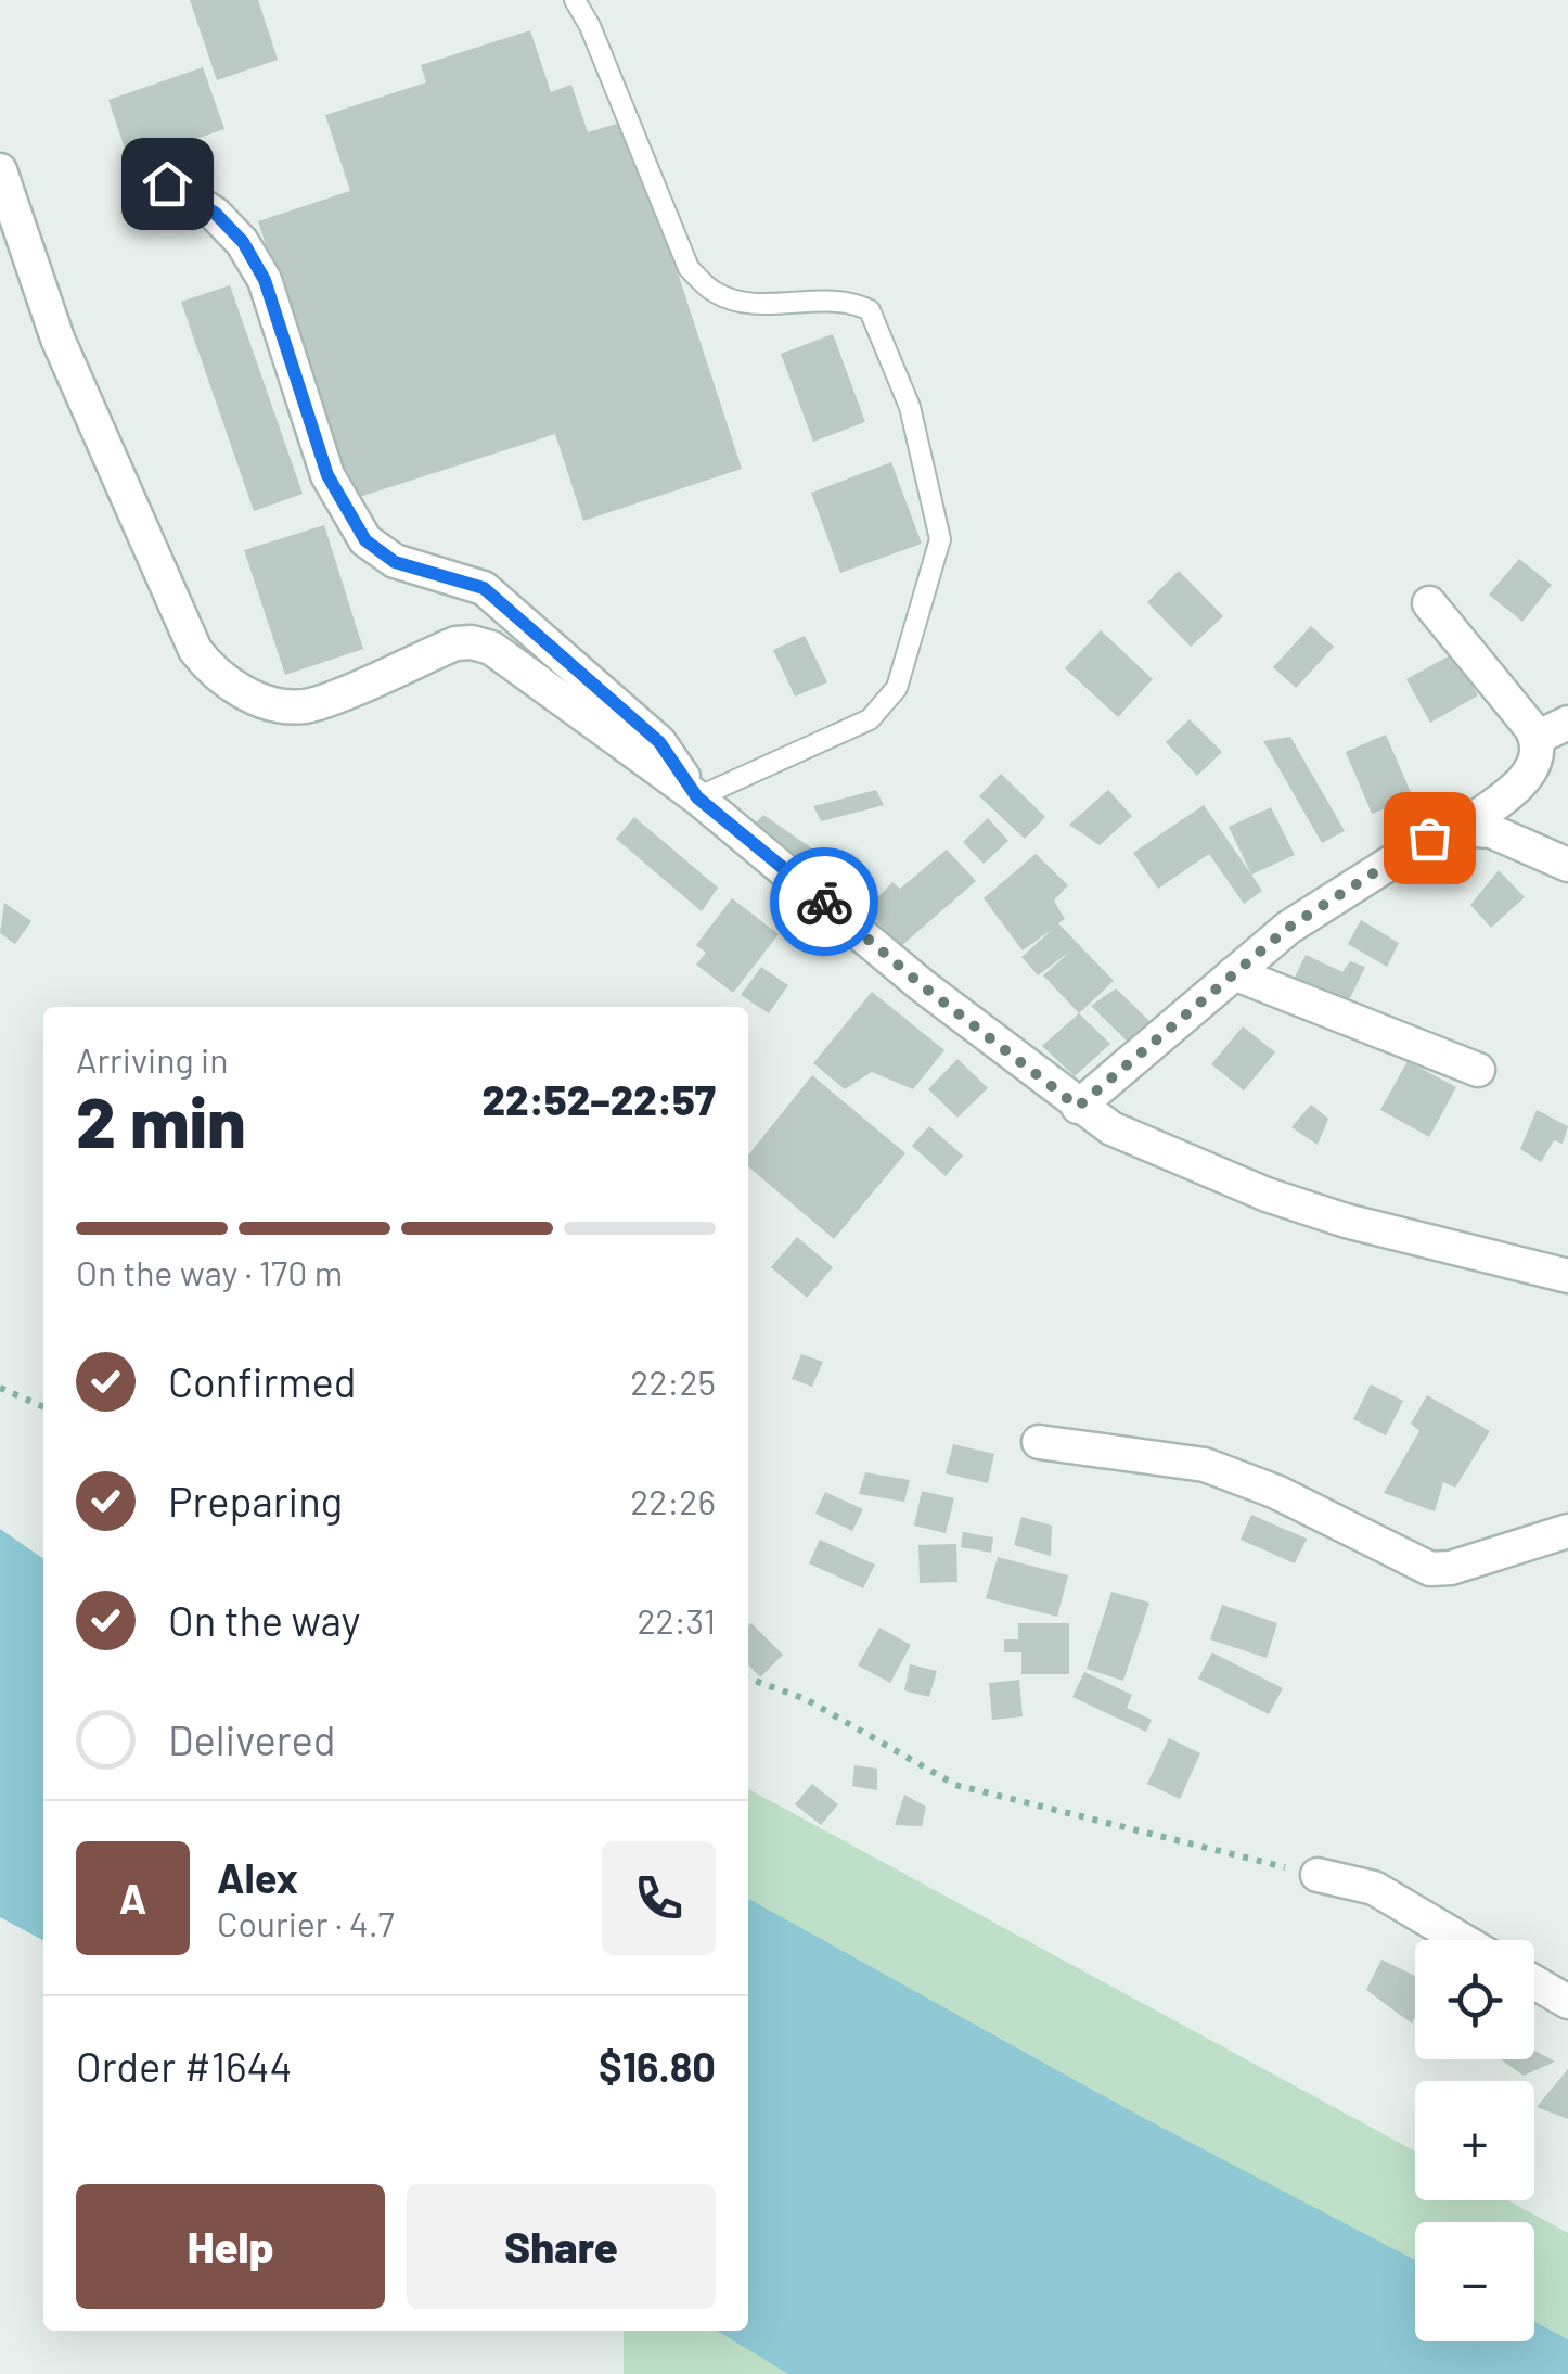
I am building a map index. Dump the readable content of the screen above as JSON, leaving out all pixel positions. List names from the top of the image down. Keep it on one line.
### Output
{"page":{"heading":["2 min","Arriving in","22:52–22:57"],"panel":["Alex","Courier · 4.7","Order #1644","$16.80"],"bar":"On the way · 170 m","list":[["Confirmed","22:25"],["Preparing","22:26"],["On the way","22:31"],"Delivered"],"round":"A","map_buttons":["+","−"],"buttons":["Help","Share"]}}
